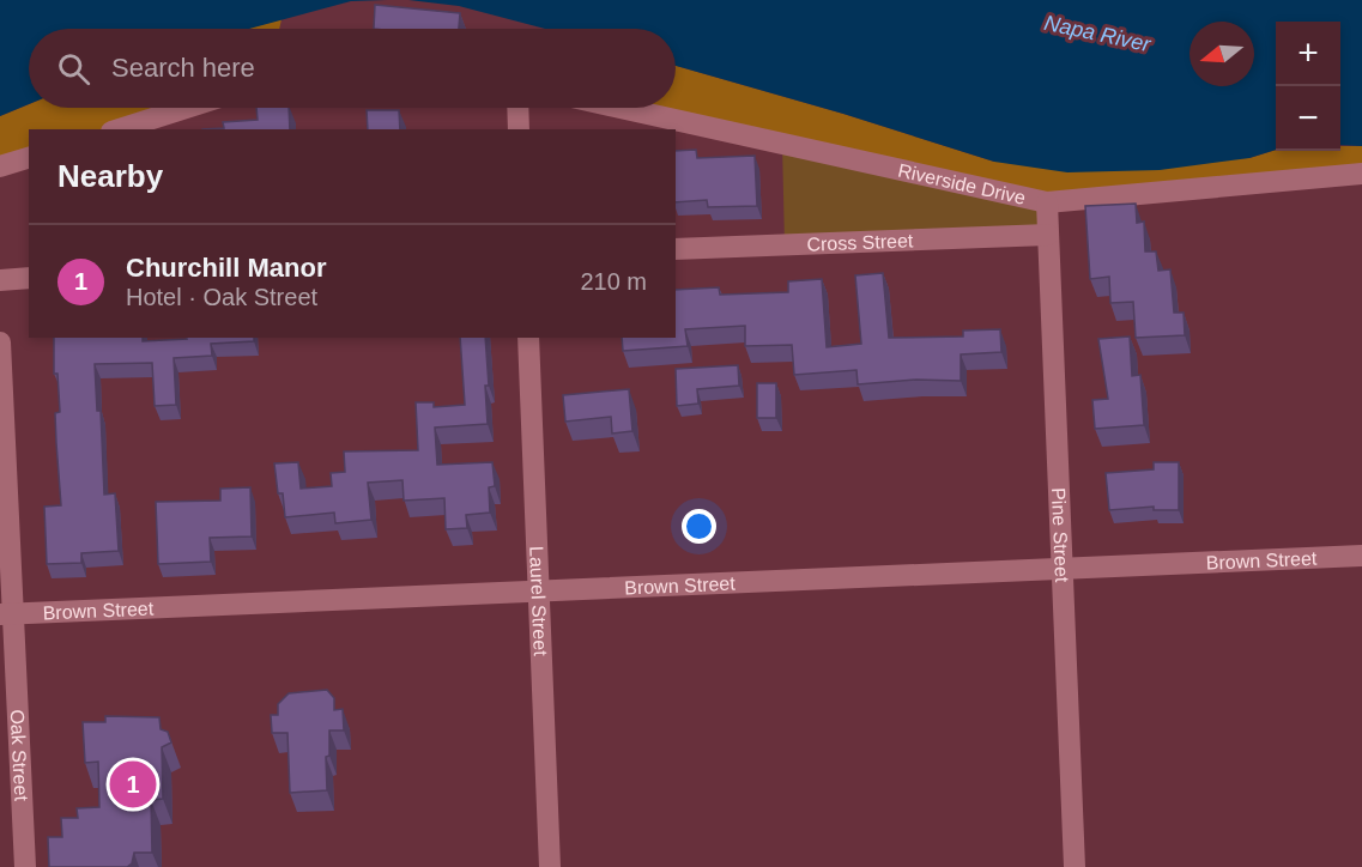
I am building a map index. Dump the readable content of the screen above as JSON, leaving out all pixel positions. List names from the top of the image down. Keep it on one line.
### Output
{"streets":{"street":["Riverside Drive","Cross Street","Pine Street","Brown Street","Laurel Street","Oak Street"]},"crossings":[["Riverside Drive","Pine Street"],["Cross Street","Pine Street"],["Pine Street","Brown Street"],["Brown Street","Laurel Street"],["Brown Street","Oak Street"]],"water":["Napa River"],"north":"left","page":{"map_buttons":["+","−"],"search":"Search here","heading":"Nearby","list":[{"mark":"1","name":"Churchill Manor","note":"Hotel · Oak Street","value":"210 m"}],"pins":"1"}}
